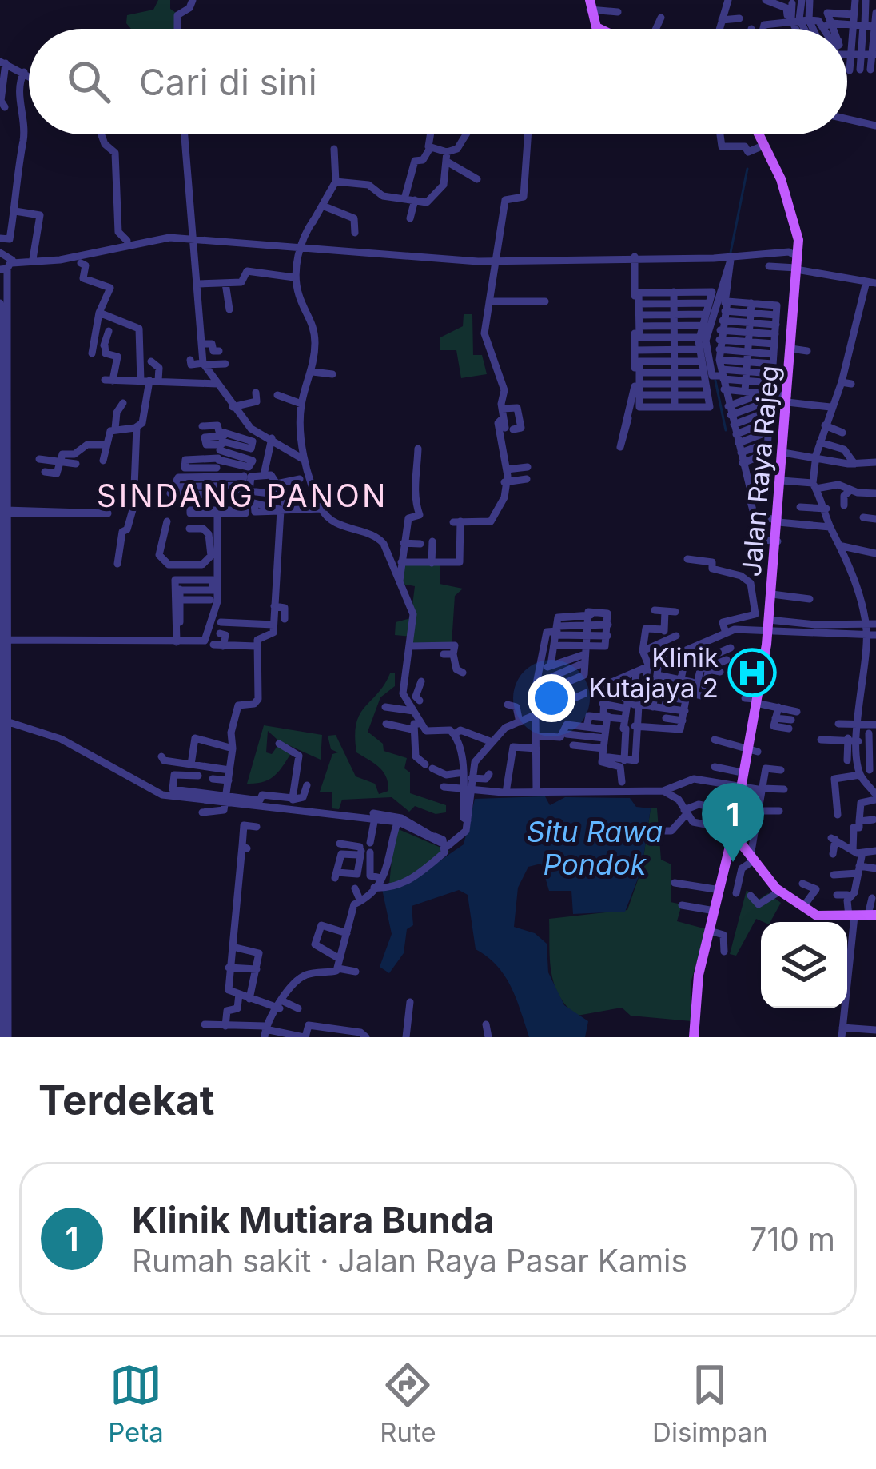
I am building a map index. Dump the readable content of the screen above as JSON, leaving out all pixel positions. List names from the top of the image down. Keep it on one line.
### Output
{"streets":{"main road":["Jalan Raya Rajeg"]},"districts":["SINDANG PANON"],"water":["Situ Rawa Pondok"],"places":{"hospital":["Klinik Kutajaya 2"]},"page":{"search":"Cari di sini","pins":"1","heading":"Terdekat","list":[{"mark":"1","name":"Klinik Mutiara Bunda","note":"Rumah sakit · Jalan Raya Pasar Kamis","value":"710 m"}],"nav":["Peta","Rute","Disimpan"]}}
